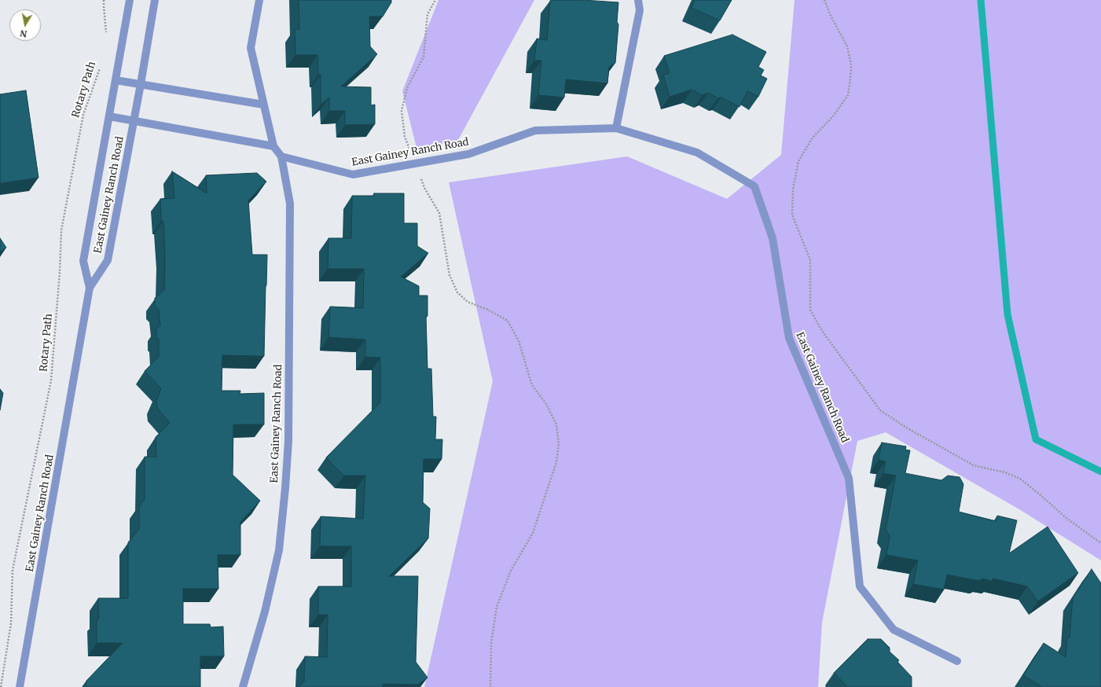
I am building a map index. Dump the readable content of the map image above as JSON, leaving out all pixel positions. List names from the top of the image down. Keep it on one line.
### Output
{"streets":{"street":["East Gainey Ranch Road"],"path":["Rotary Path"]},"north":"bottom"}
